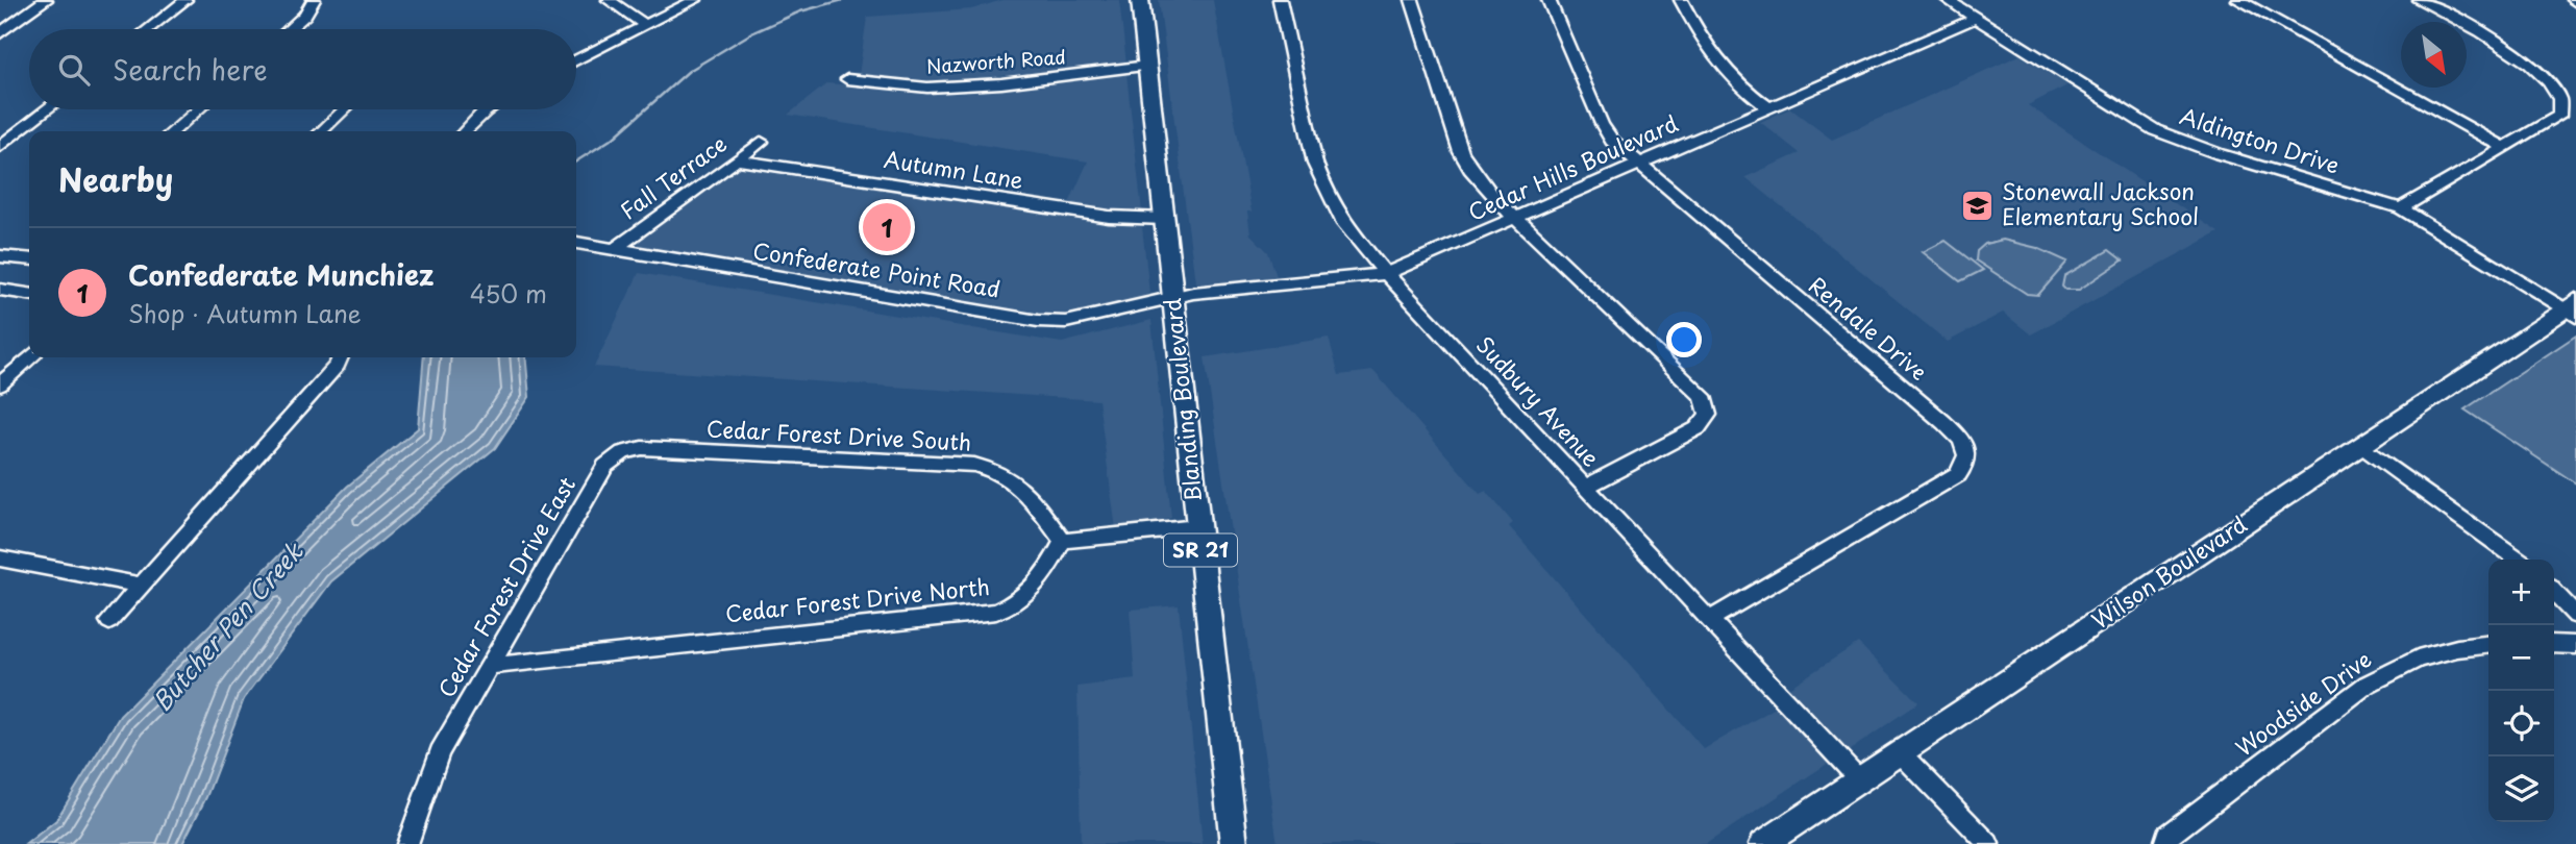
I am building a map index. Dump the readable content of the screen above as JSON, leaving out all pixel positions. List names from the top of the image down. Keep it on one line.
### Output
{"streets":{"main road":["Blanding Boulevard","SR 21","Wilson Boulevard"],"street":["Nazworth Road","Aldington Drive","Cedar Hills Boulevard","Autumn Lane","Fall Terrace","Confederate Point Road","Rendale Drive","Sudbury Avenue","Cedar Forest Drive South","Cedar Forest Drive East","Cedar Forest Drive North","Woodside Drive"]},"crossings":[["Nazworth Road","Blanding Boulevard"],["Aldington Drive","Cedar Hills Boulevard"],["Aldington Drive","Wilson Boulevard"],["Cedar Hills Boulevard","Confederate Point Road"],["Cedar Hills Boulevard","Rendale Drive"],["Cedar Hills Boulevard","Blanding Boulevard"],["Cedar Hills Boulevard","Sudbury Avenue"],["Autumn Lane","Fall Terrace"],["Autumn Lane","Blanding Boulevard"],["Fall Terrace","Confederate Point Road"],["Confederate Point Road","Blanding Boulevard"],["Rendale Drive","Sudbury Avenue"],["Sudbury Avenue","Wilson Boulevard"],["Cedar Forest Drive South","Cedar Forest Drive East"],["Cedar Forest Drive South","Cedar Forest Drive North"],["Cedar Forest Drive East","Cedar Forest Drive North"]],"water":["Butcher Pen Creek"],"places":{"school or university":["Stonewall Jackson Elementary School"]},"north":"bottom right","page":{"search":"Search here","heading":"Nearby","pins":"1","list":[{"mark":"1","name":"Confederate Munchiez","note":"Shop · Autumn Lane","value":"450 m"}],"map_buttons":["+","−"]}}
